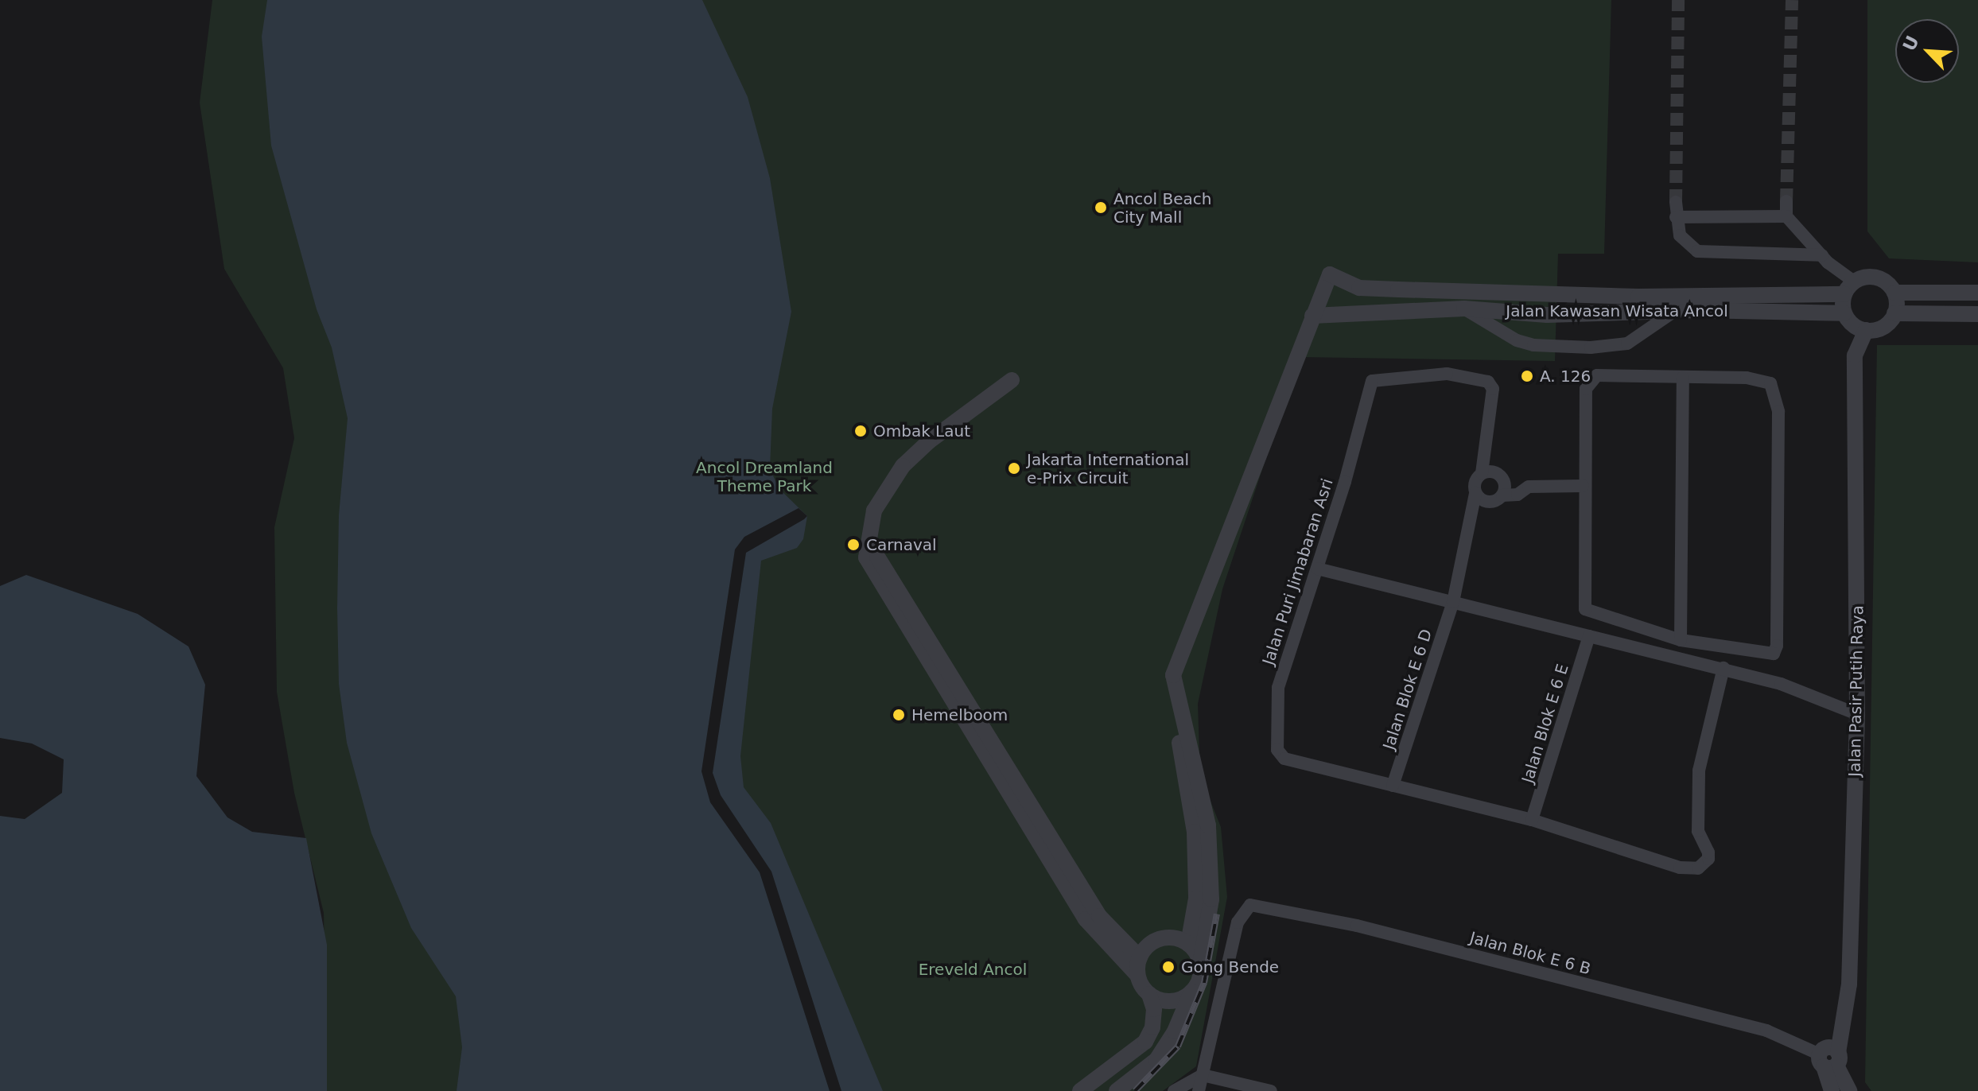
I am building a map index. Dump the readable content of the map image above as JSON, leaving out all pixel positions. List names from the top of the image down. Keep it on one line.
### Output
{"streets":{"street":["Jalan Kawasan Wisata Ancol","Jalan Puri Jimabaran Asri","Jalan Blok E 6 D","Jalan Pasir Putih Raya","Jalan Blok E 6 E","Jalan Blok E 6 B"]},"crossings":[["Jalan Kawasan Wisata Ancol","Jalan Pasir Putih Raya"],["Jalan Puri Jimabaran Asri","Jalan Blok E 6 D"],["Jalan Puri Jimabaran Asri","Jalan Blok E 6 E"],["Jalan Pasir Putih Raya","Jalan Blok E 6 B"]],"parks":["Ancol Dreamland Theme Park","Ereveld Ancol"],"places":["Ancol Beach City Mall","A. 126","Ombak Laut","Jakarta International e-Prix Circuit","Carnaval","Hemelboom","Gong Bende"],"north":"top left"}
